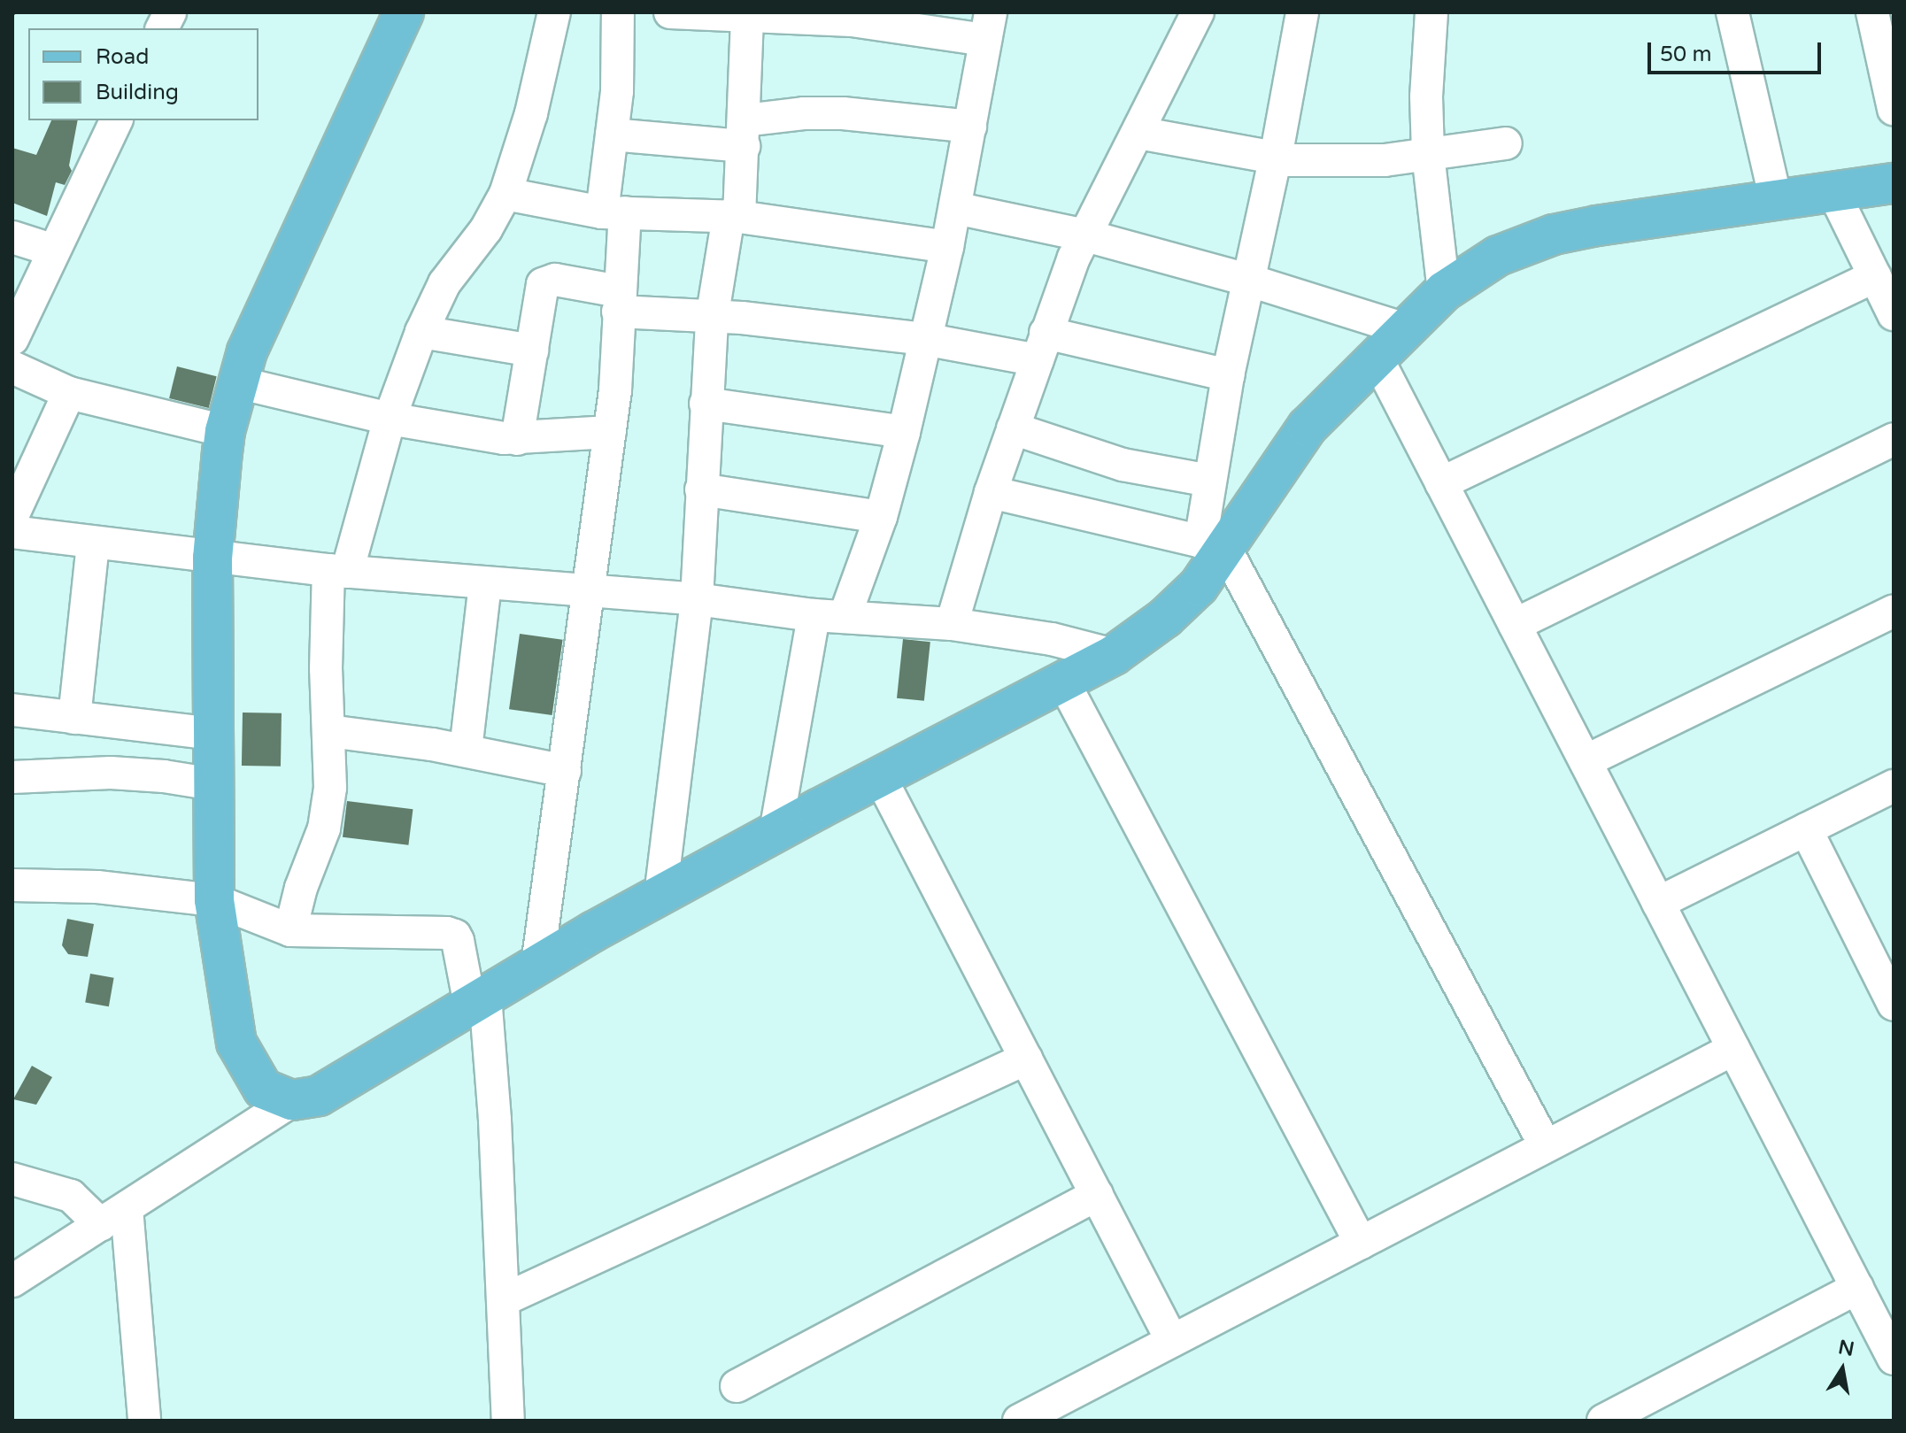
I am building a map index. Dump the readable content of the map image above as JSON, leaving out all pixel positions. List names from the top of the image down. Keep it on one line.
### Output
{"legend":["Road","Building"],"scale_bar":"50 m","north":"top"}
